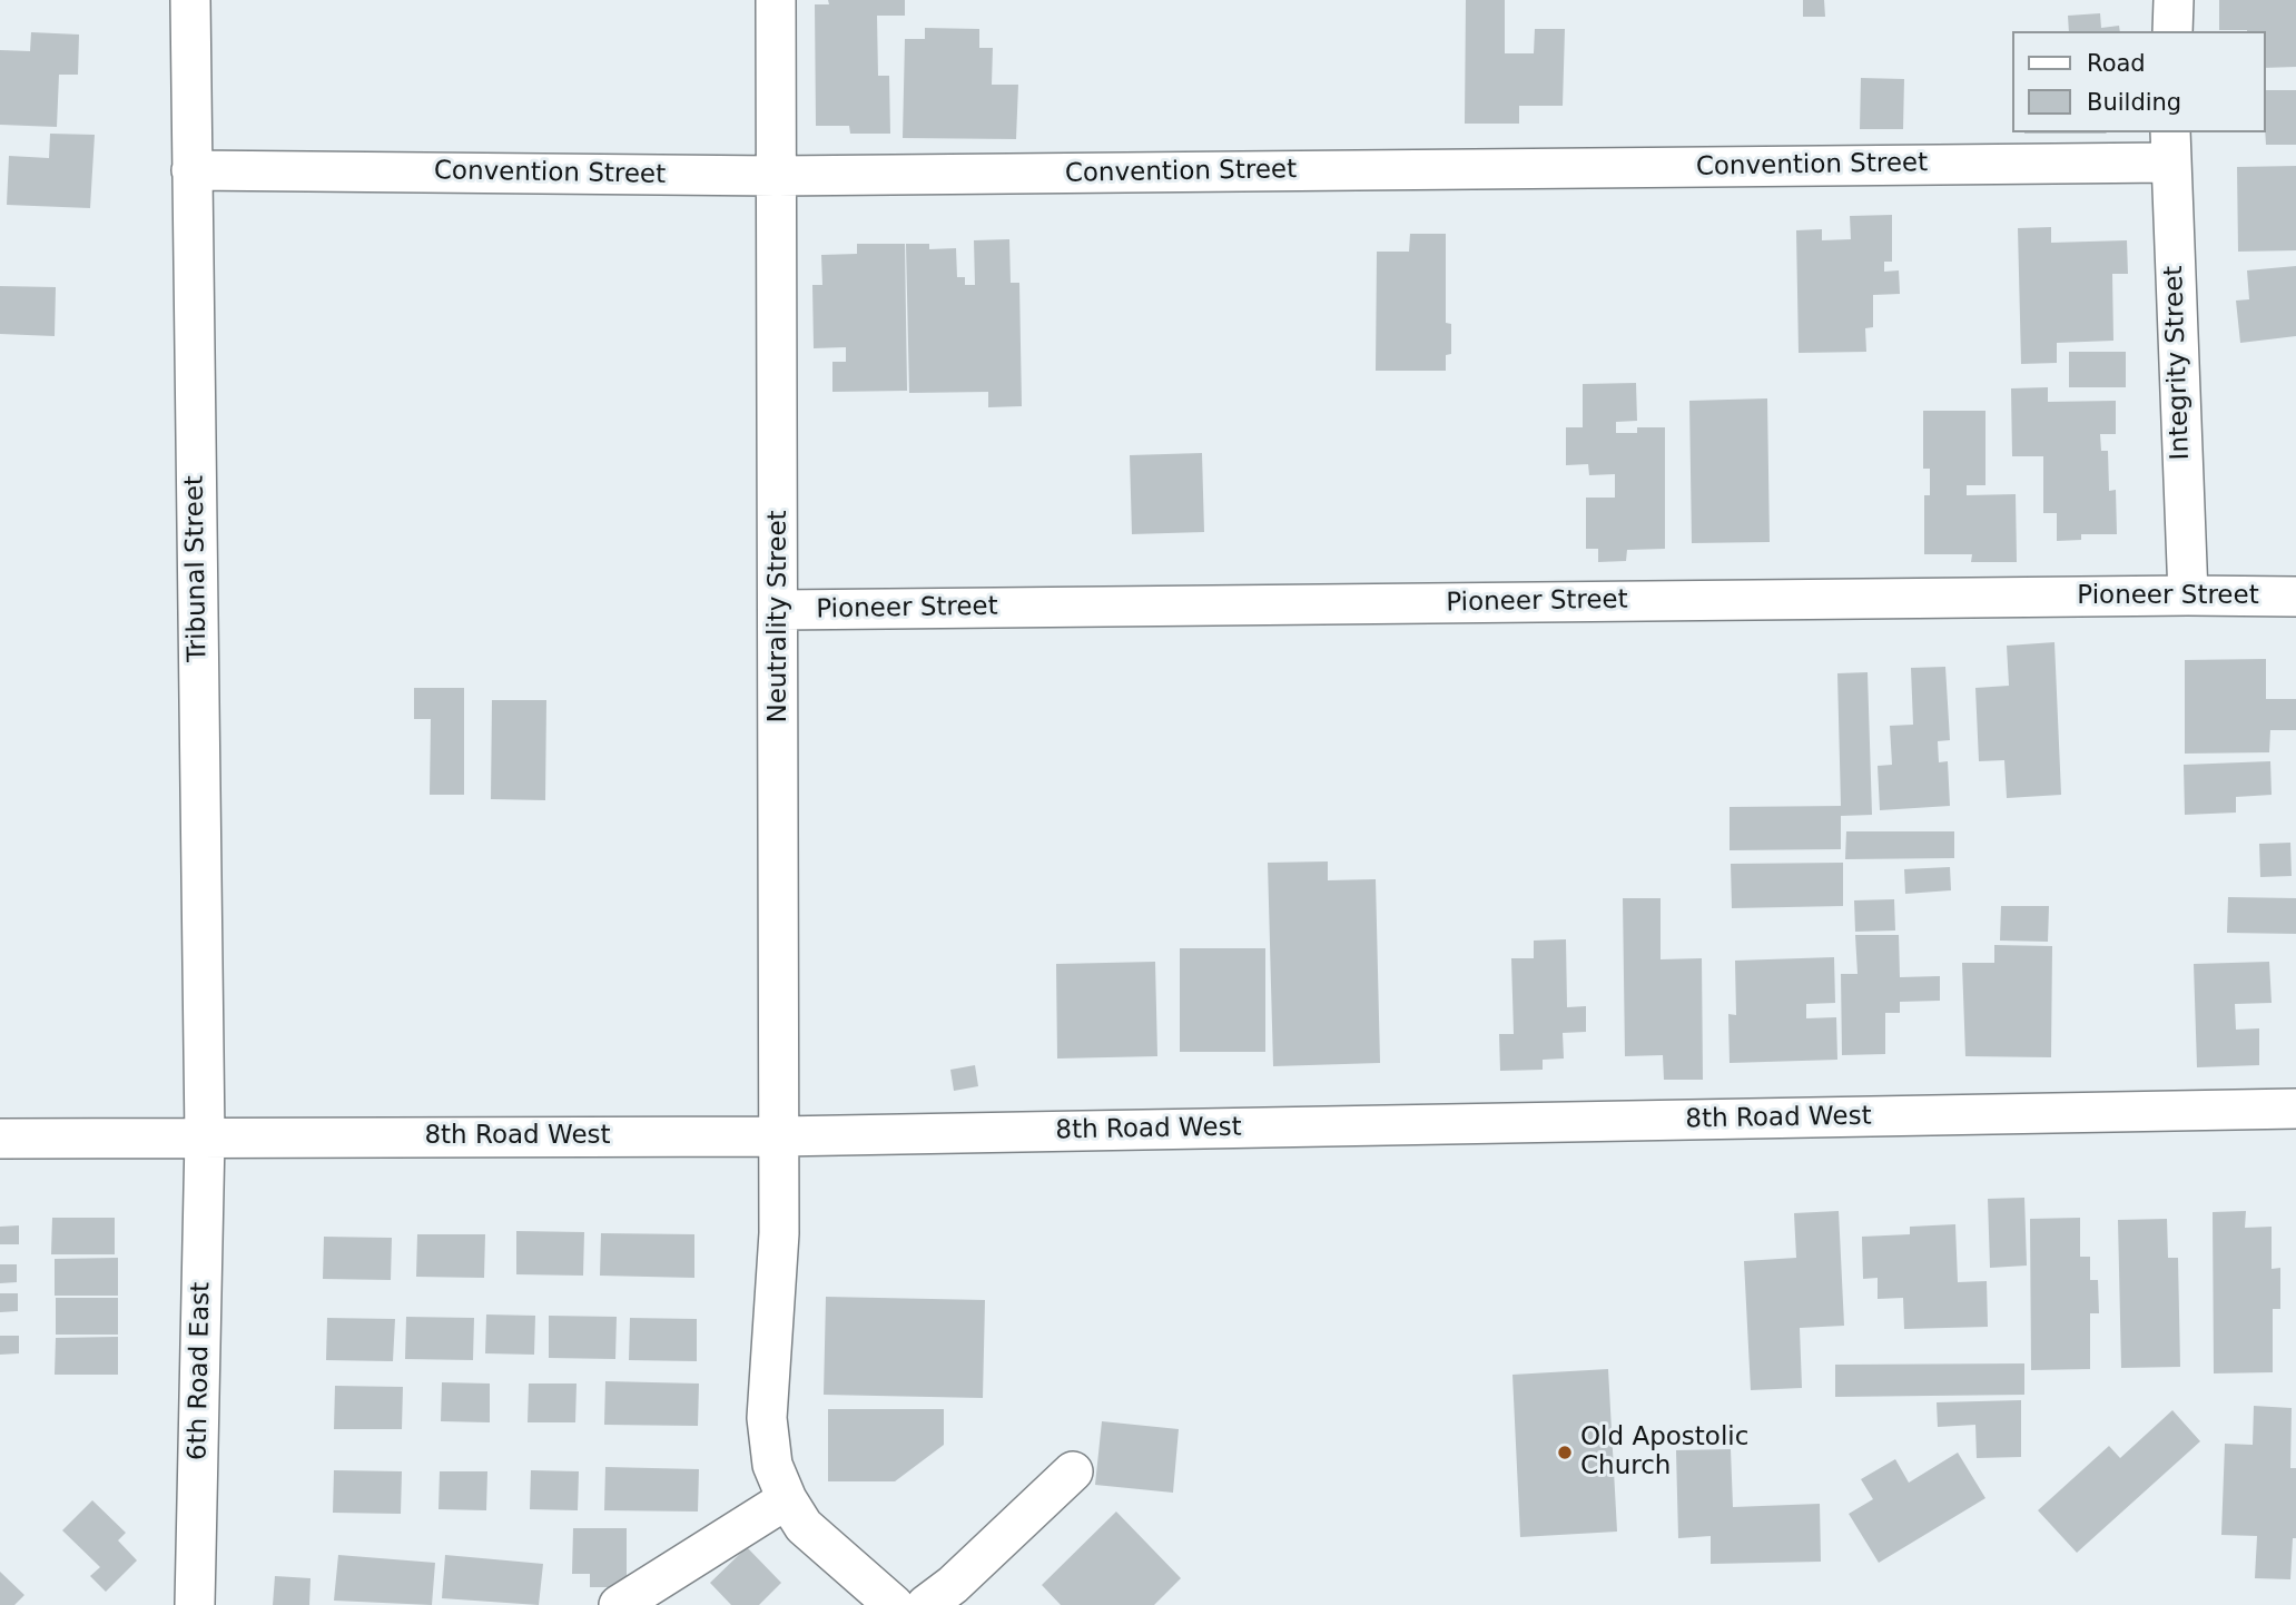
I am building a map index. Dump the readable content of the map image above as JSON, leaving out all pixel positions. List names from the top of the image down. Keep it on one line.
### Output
{"streets":{"street":["Convention Street","Integrity Street","Tribunal Street","Pioneer Street","Neutrality Street","8th Road West","6th Road East"]},"crossings":[["Convention Street","Integrity Street"],["Convention Street","Tribunal Street"],["Convention Street","Neutrality Street"],["Integrity Street","Pioneer Street"],["Tribunal Street","8th Road West"],["Tribunal Street","6th Road East"],["Pioneer Street","Neutrality Street"],["Neutrality Street","8th Road West"],["8th Road West","6th Road East"]],"places":["Old Apostolic Church"],"legend":["Road","Building"]}
